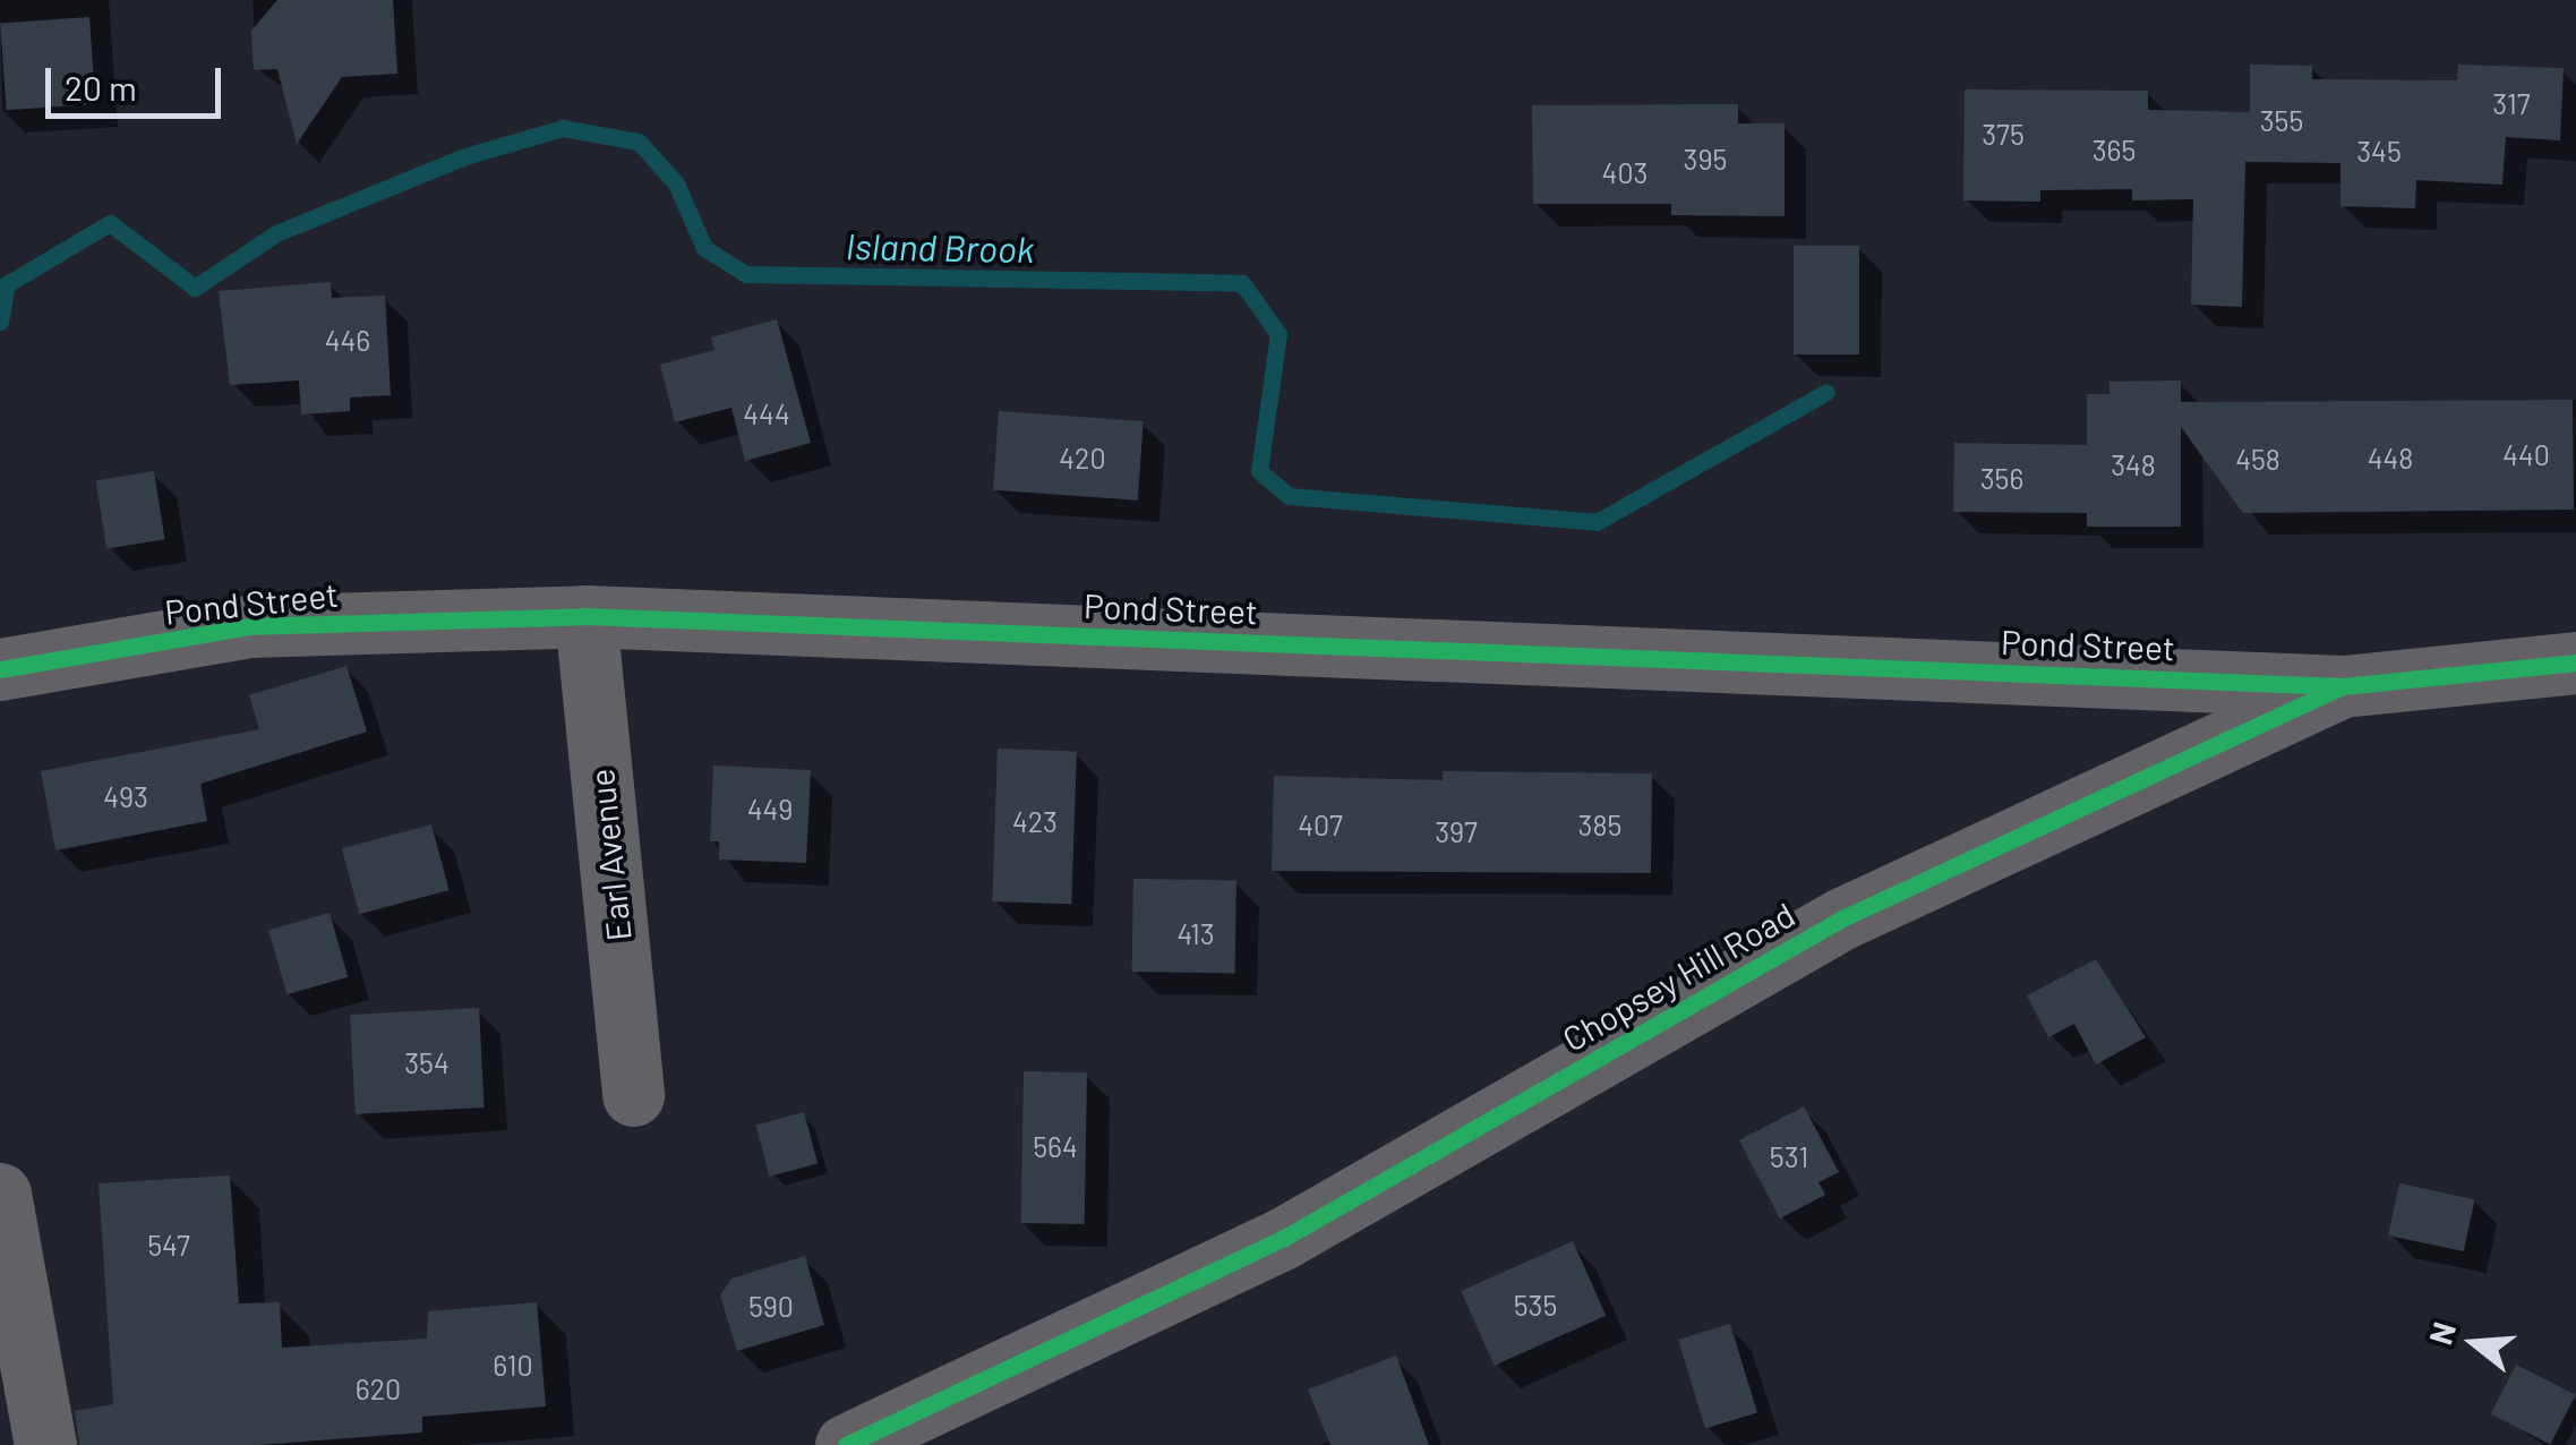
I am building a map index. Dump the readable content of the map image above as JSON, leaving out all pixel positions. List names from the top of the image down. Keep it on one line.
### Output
{"streets":{"street":["Pond Street","Earl Avenue","Chopsey Hill Road"]},"crossings":[["Pond Street","Earl Avenue"],["Pond Street","Chopsey Hill Road"]],"water":["Island Brook"],"house_numbers":["317","355","375","365","345","395","403","446","444","440","420","448","458","348","356","493","449","423","407","385","397","413","354","564","531","547","535","590","610","620"],"scale_bar":"20 m","north":"left"}
